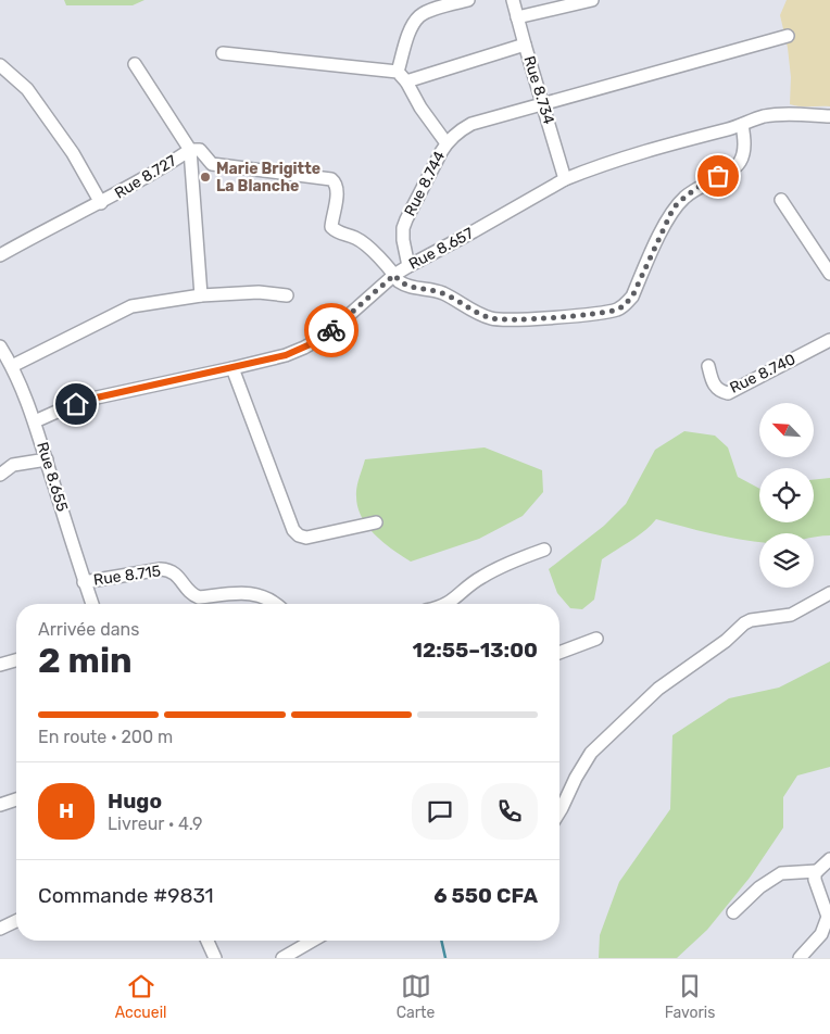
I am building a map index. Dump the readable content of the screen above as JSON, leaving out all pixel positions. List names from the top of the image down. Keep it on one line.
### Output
{"streets":{"street":["Rue 8.734","Rue 8.727","Rue 8.744","Rue 8.657","Rue 8.740","Rue 8.655","Rue 8.715"]},"crossings":[["Rue 8.734","Rue 8.744"],["Rue 8.734","Rue 8.657"],["Rue 8.744","Rue 8.657"],["Rue 8.657","Rue 8.655"],["Rue 8.655","Rue 8.715"]],"places":["Marie Brigitte La Blanche"],"north":"top left","page":{"heading":["2 min","Arrivée dans","12:55–13:00"],"panel":["Hugo","Livreur · 4.9","Commande #9831","6 550 CFA"],"bar":"En route · 200 m","round":"H","tabs":["Accueil","Carte","Favoris"]}}
